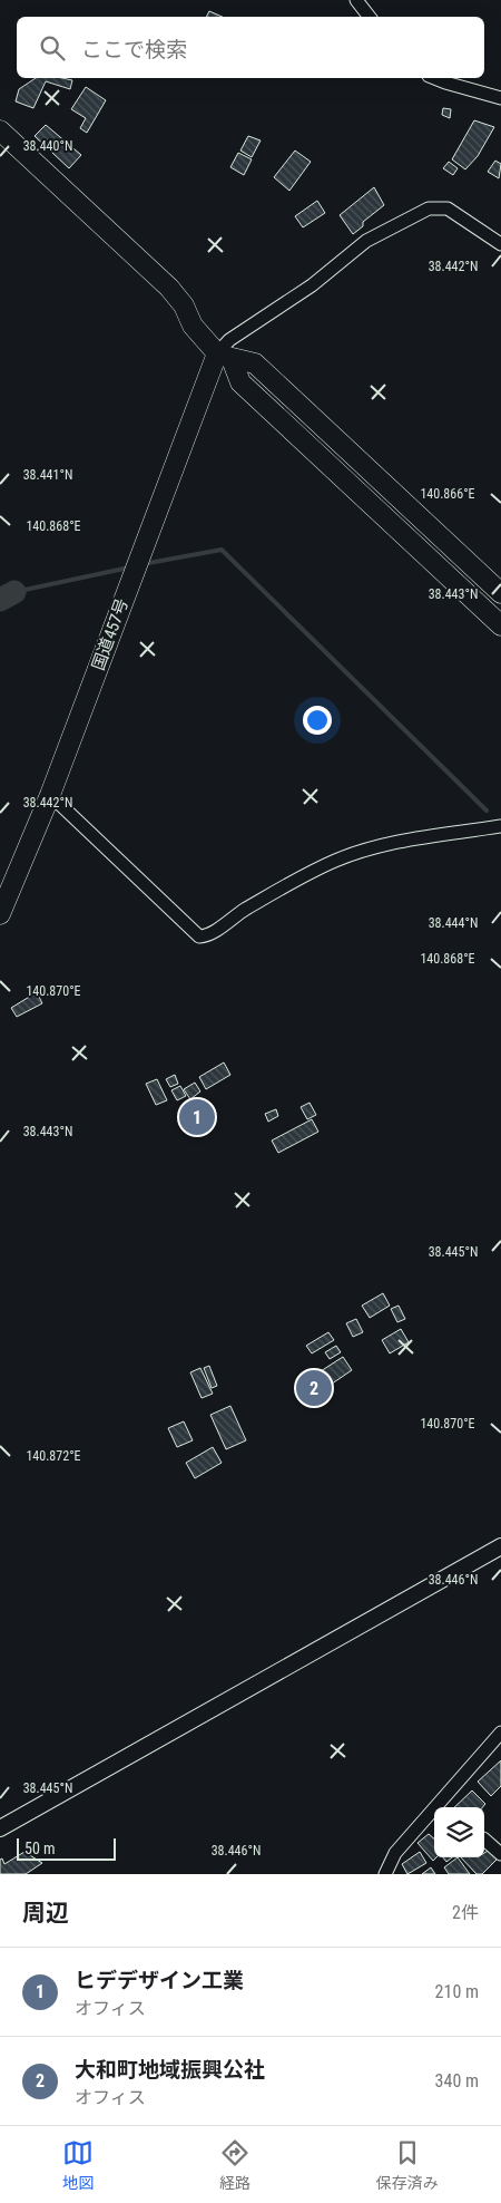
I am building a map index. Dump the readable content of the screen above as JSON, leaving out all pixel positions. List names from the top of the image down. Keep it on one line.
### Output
{"streets":{"highway":["国道457号"]},"scale_bar":"50 m","page":{"search":"ここで検索","pins":["1","2"],"scale":"50 m","heading":["周辺","2件"],"list":[{"mark":"1","name":"ヒデデザイン工業","note":"オフィス","value":"210 m"},{"mark":"2","name":"大和町地域振興公社","note":"オフィス","value":"340 m"}],"nav":["地図","経路","保存済み"]},"coordinates":["38.440°N","38.442°N","38.441°N","140.866°E","140.868°E","38.443°N","38.444°N","140.870°E","38.445°N","140.872°E","38.446°N"]}
